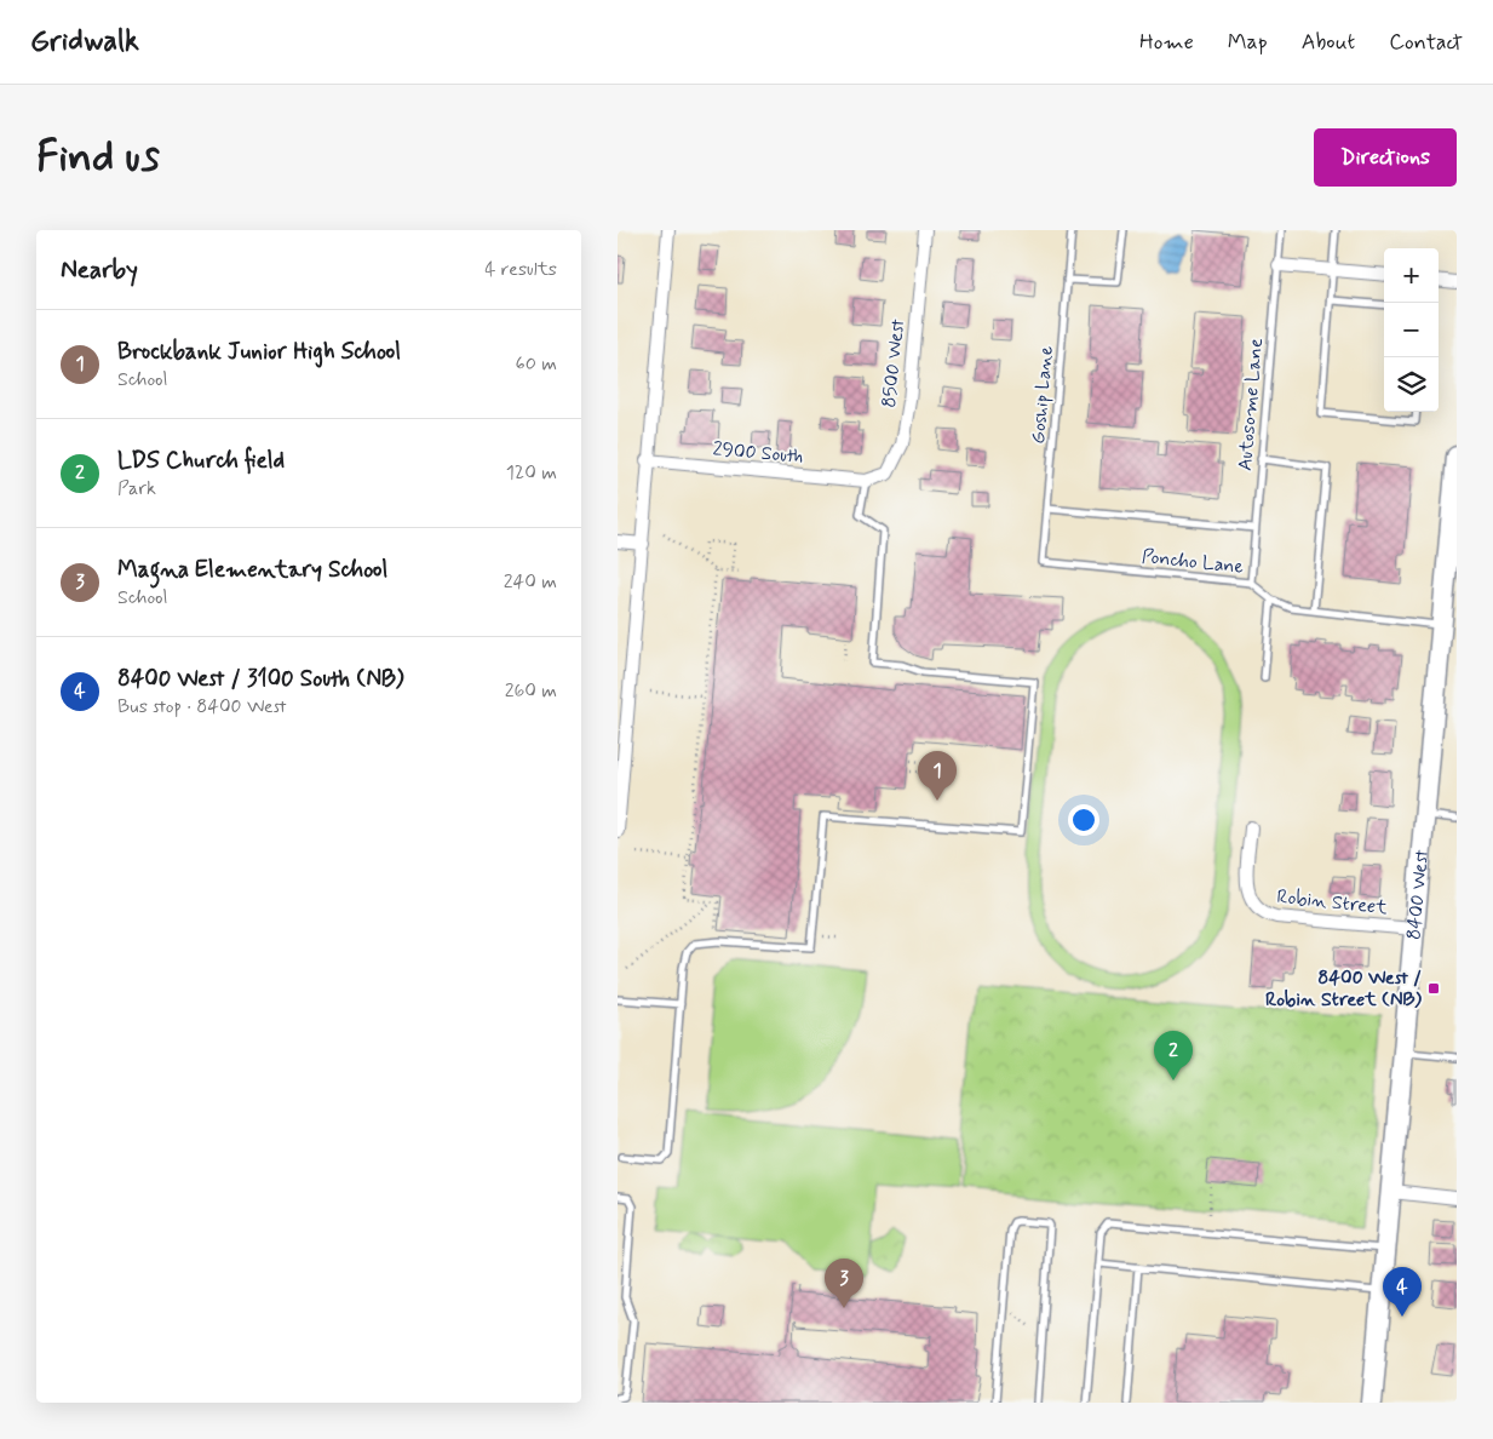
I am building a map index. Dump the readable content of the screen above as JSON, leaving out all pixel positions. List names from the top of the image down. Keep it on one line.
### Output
{"streets":{"main road":["8400 West"],"street":["8500 West","2900 South","Robin Street"],"lane":["Goship Lane","Autosome Lane","Poncho Lane"]},"crossings":[["8500 West","2900 South"],["Goship Lane","Poncho Lane"],["Autosome Lane","Poncho Lane"],["Poncho Lane","8400 West"],["8400 West","Robin Street"]],"places":{"transit":["8400 West / Robin Street (NB)"]},"page":{"header":"Gridwalk","nav":["Home","Map","About","Contact"],"buttons":"Directions","title":"Find us","heading":["Nearby","4 results"],"map_buttons":["+","−"],"list":[{"mark":"1","name":"Brockbank Junior High School","note":"School","value":"60 m"},{"mark":"2","name":"LDS Church field","note":"Park","value":"120 m"},{"mark":"3","name":"Magna Elementary School","note":"School","value":"240 m"},{"mark":"4","name":"8400 West / 3100 South (NB)","note":"Bus stop · 8400 West","value":"260 m"}],"pins":["1","2","3","4"]}}
